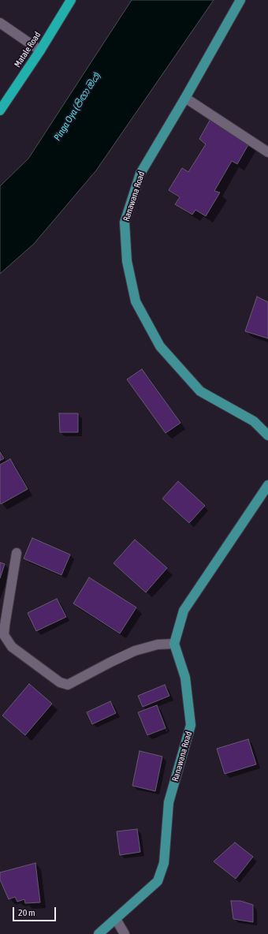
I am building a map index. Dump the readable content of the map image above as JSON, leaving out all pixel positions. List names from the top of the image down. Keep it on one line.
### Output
{"streets":{"highway":["Matale Road"],"main road":["Ranawana Road"]},"water":["Pinga Oya (පිඟා ඔය)"],"scale_bar":"20 m"}
